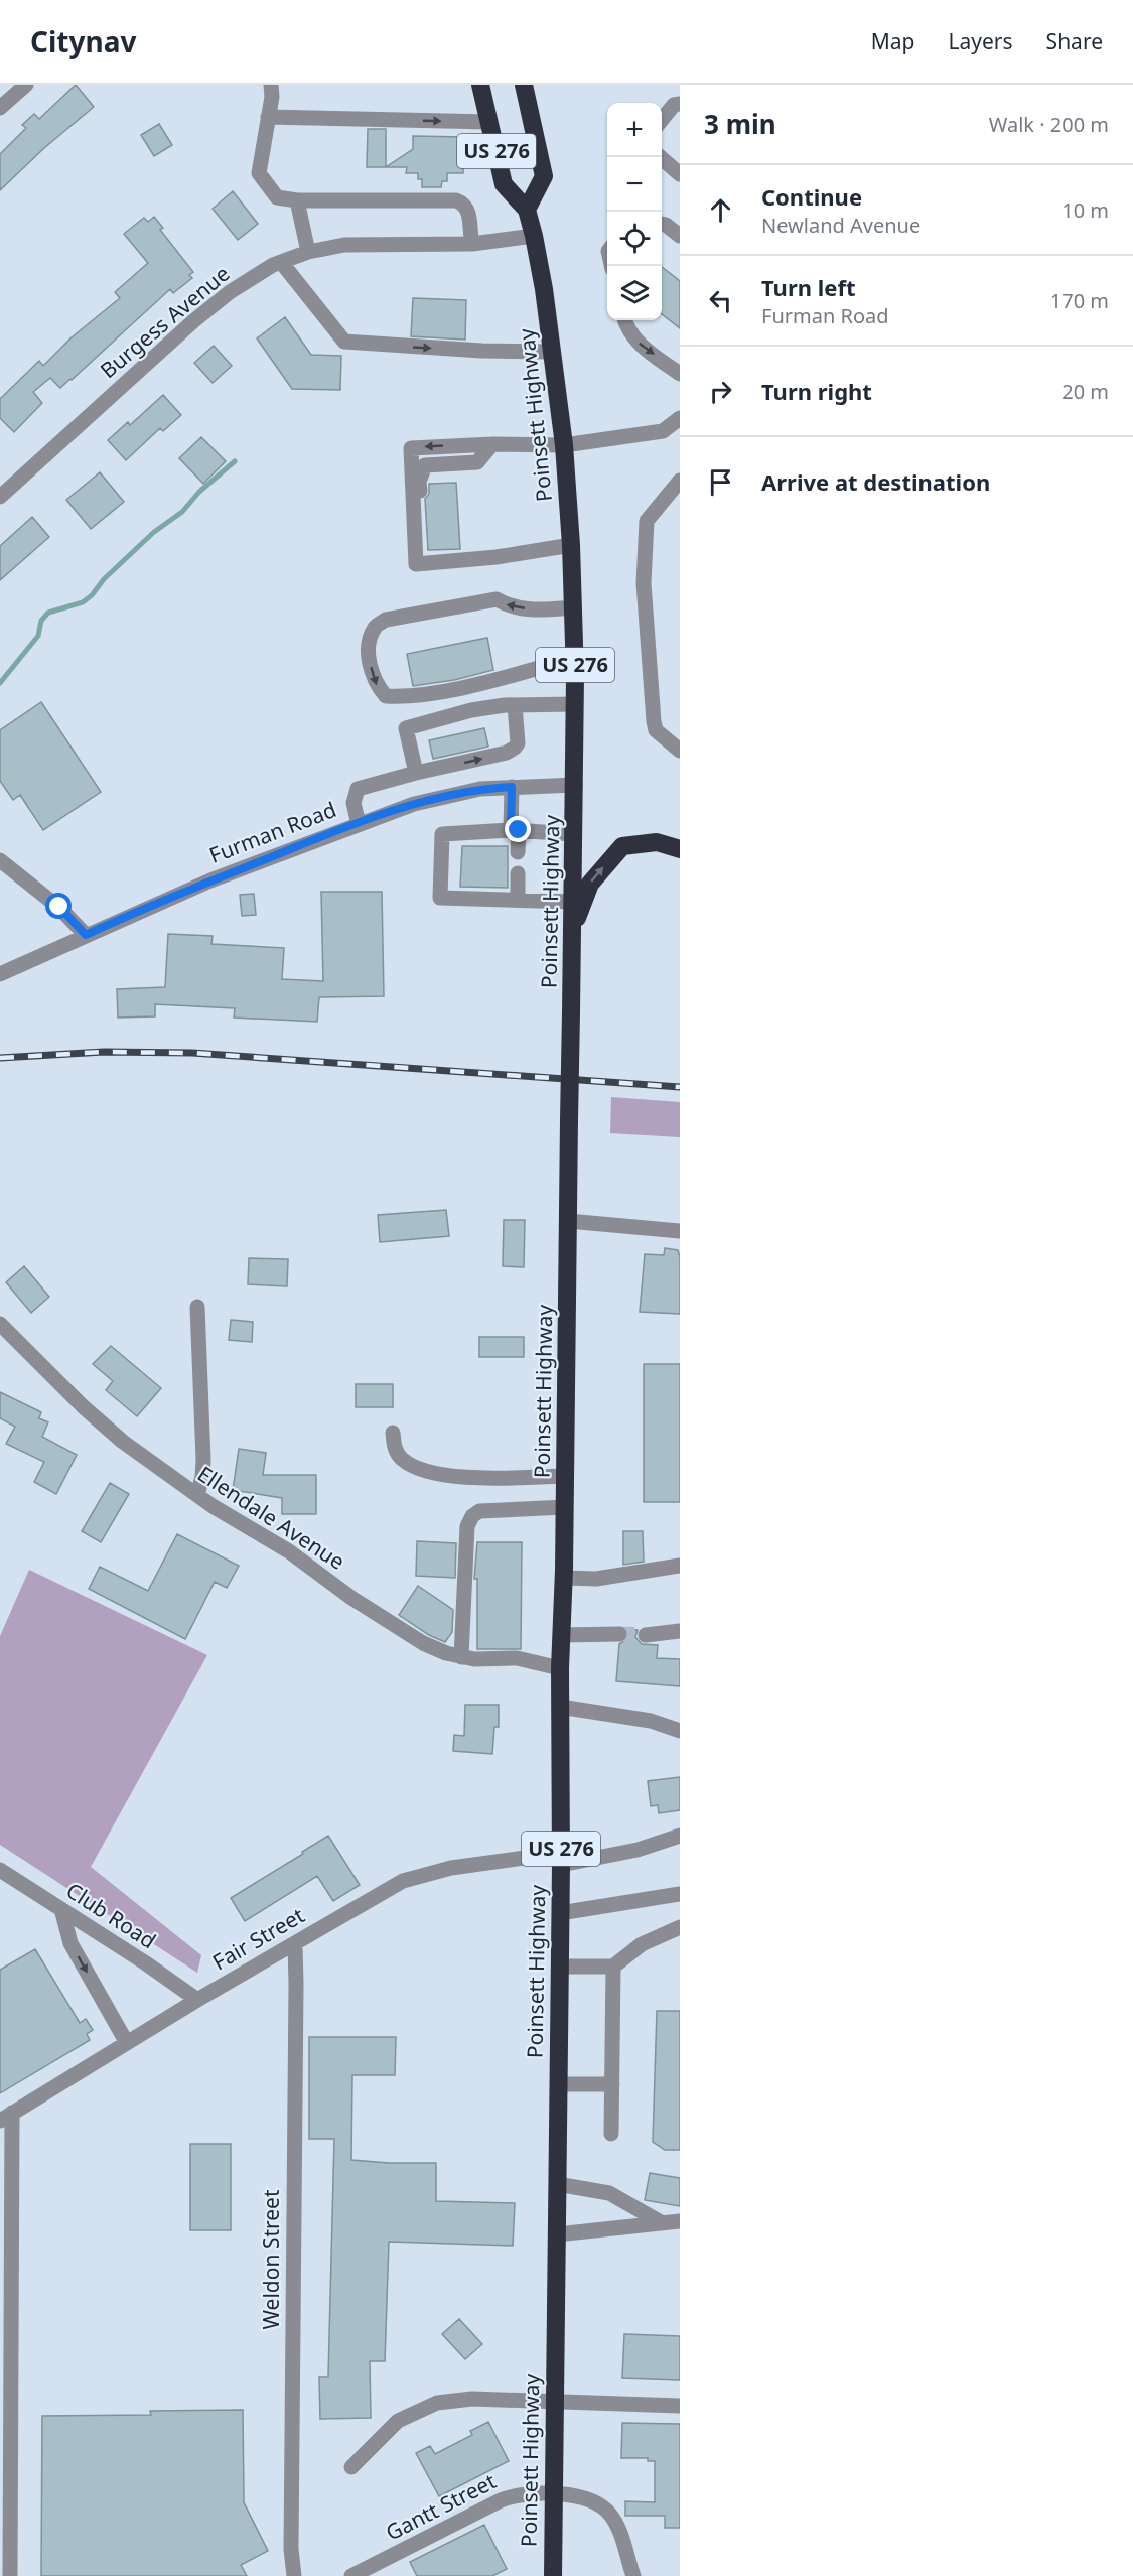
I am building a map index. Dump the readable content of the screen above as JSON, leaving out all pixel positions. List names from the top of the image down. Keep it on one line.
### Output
{"streets":{"highway":["US 276","Poinsett Highway"],"street":["Burgess Avenue","Furman Road","Ellendale Avenue","Club Road","Fair Street","Weldon Street","Gantt Street"]},"crossings":[["US 276","Poinsett Highway"],["Burgess Avenue","Poinsett Highway"],["Poinsett Highway","Furman Road"],["Poinsett Highway","Ellendale Avenue"],["Poinsett Highway","Fair Street"],["Poinsett Highway","Gantt Street"],["Club Road","Fair Street"],["Fair Street","Weldon Street"]],"page":{"header":"Citynav","nav":["Map","Layers","Share"],"heading":["3 min","Walk · 200 m"],"map_buttons":["+","−"],"list":[["Continue","Newland Avenue","10 m"],["Turn left","Furman Road","170 m"],["Turn right","20 m"],"Arrive at destination"]}}
